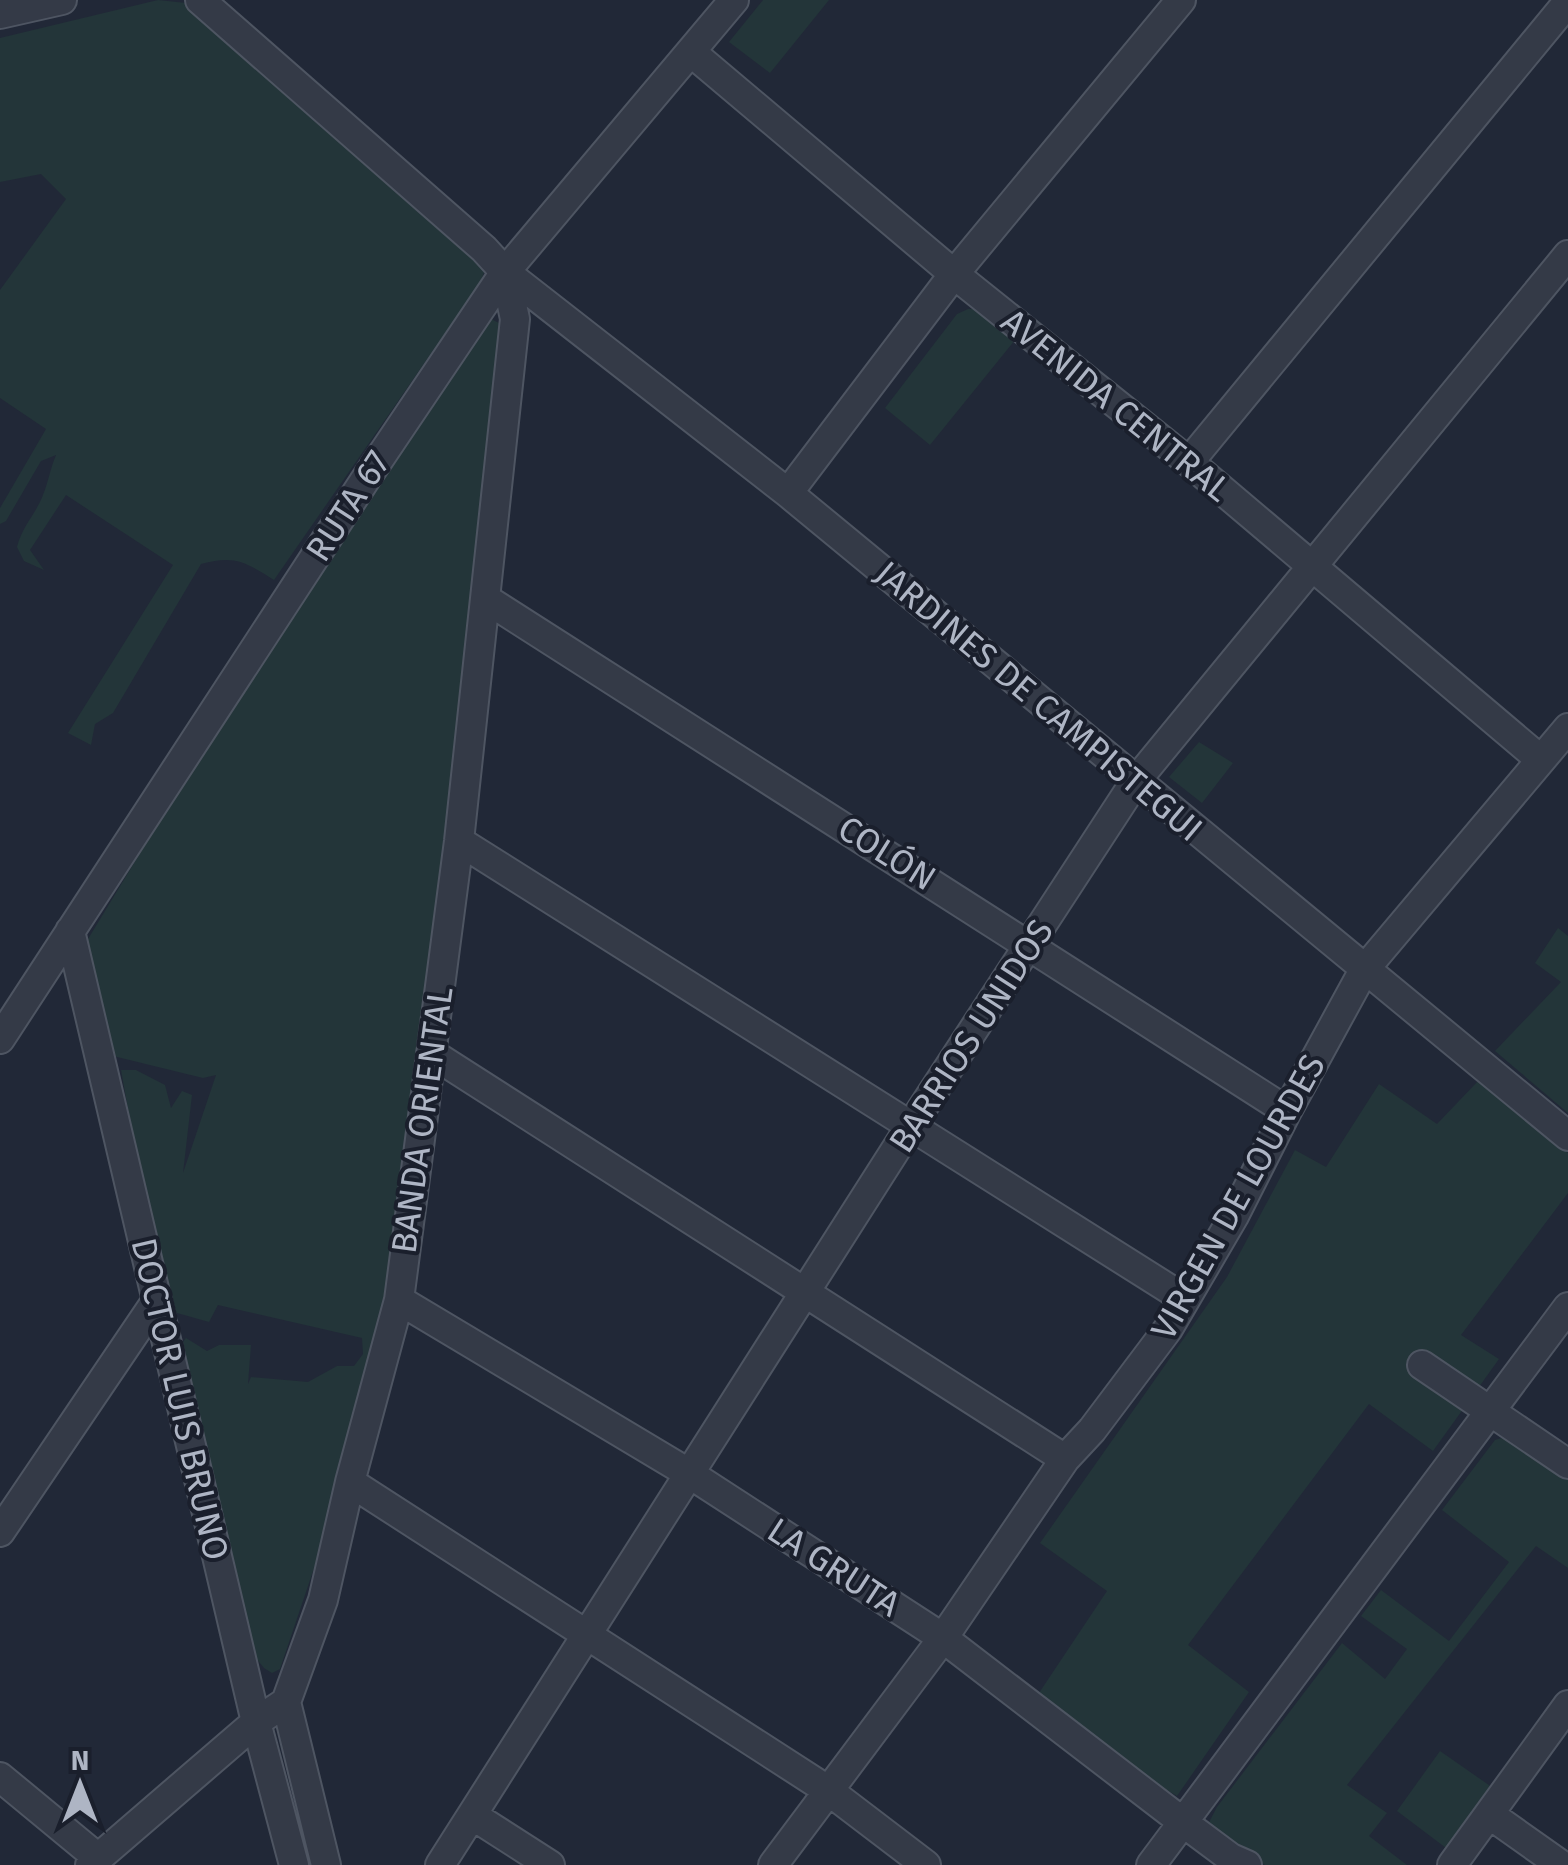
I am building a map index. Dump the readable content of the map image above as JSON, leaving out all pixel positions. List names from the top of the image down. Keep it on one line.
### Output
{"streets":{"street":["AVENIDA CENTRAL","RUTA 67","JARDINES DE CAMPISTEGUI","COLÓN","BARRIOS UNIDOS","BANDA ORIENTAL","VIRGEN DE LOURDES","DOCTOR LUIS BRUNO","LA GRUTA"]},"crossings":[["AVENIDA CENTRAL","RUTA 67"],["AVENIDA CENTRAL","BARRIOS UNIDOS"],["AVENIDA CENTRAL","VIRGEN DE LOURDES"],["RUTA 67","JARDINES DE CAMPISTEGUI"],["RUTA 67","BANDA ORIENTAL"],["RUTA 67","DOCTOR LUIS BRUNO"],["JARDINES DE CAMPISTEGUI","BARRIOS UNIDOS"],["JARDINES DE CAMPISTEGUI","BANDA ORIENTAL"],["JARDINES DE CAMPISTEGUI","VIRGEN DE LOURDES"],["COLÓN","BARRIOS UNIDOS"],["COLÓN","BANDA ORIENTAL"],["COLÓN","VIRGEN DE LOURDES"],["BARRIOS UNIDOS","LA GRUTA"],["BANDA ORIENTAL","LA GRUTA"],["VIRGEN DE LOURDES","LA GRUTA"]],"north":"top"}
